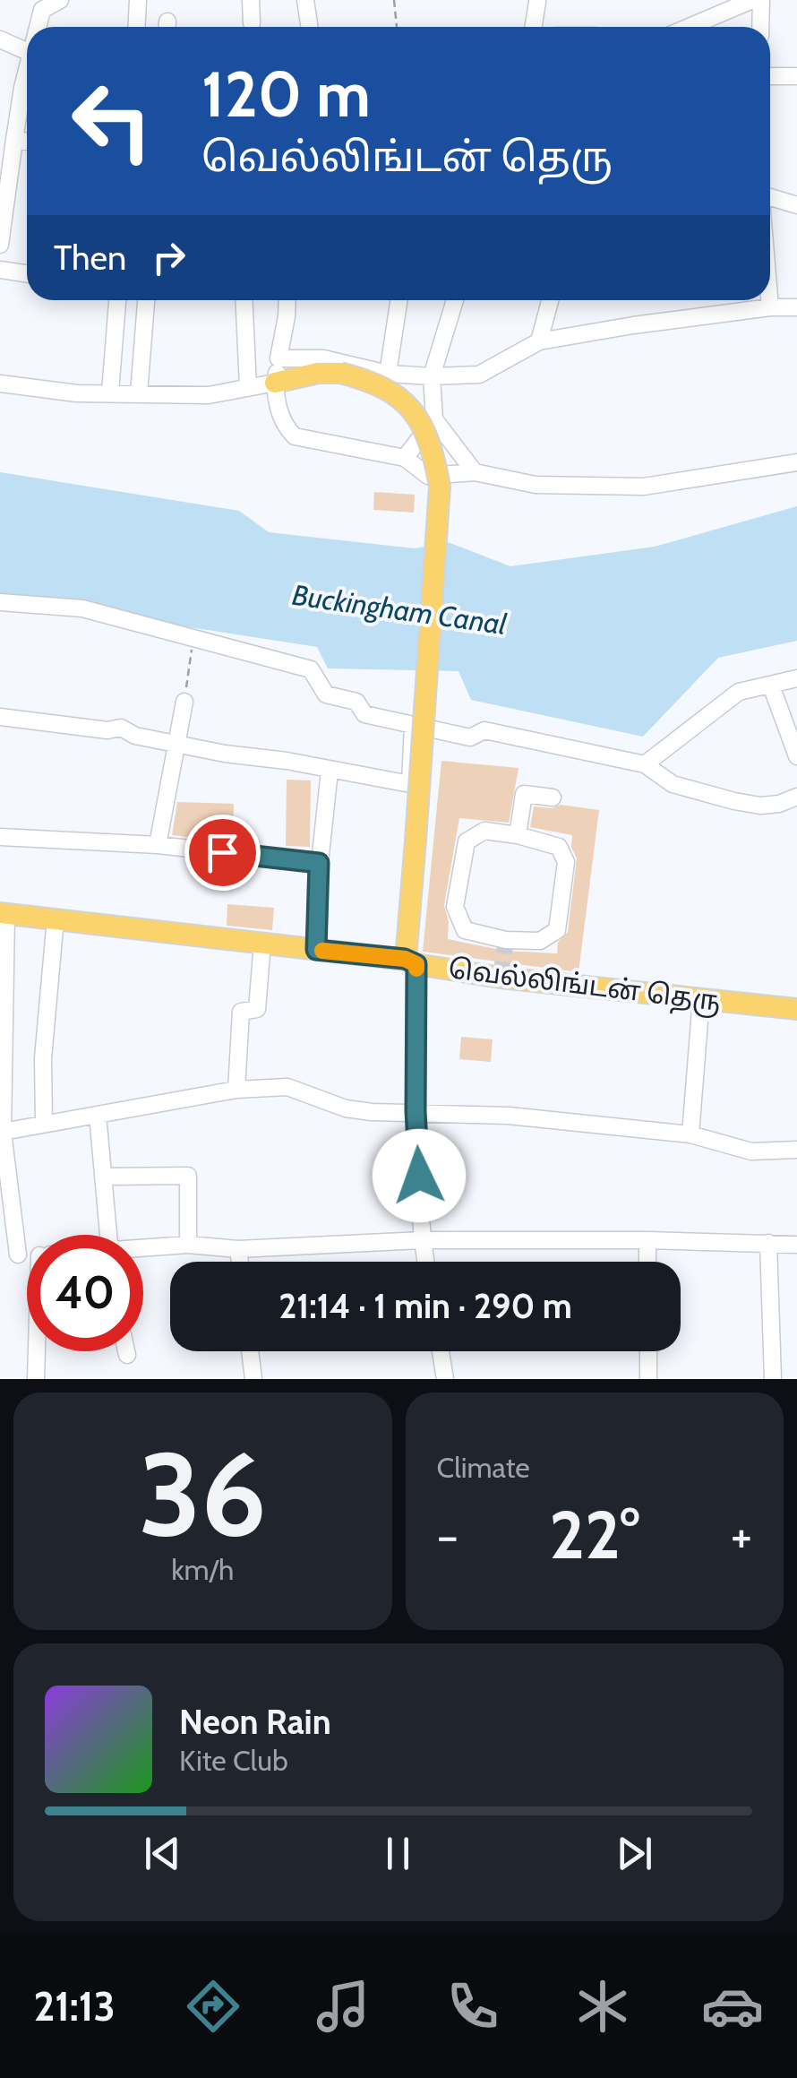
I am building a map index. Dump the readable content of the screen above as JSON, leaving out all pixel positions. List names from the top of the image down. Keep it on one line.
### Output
{"streets":{"main road":["வெல்லிங்டன் தெரு"]},"water":["Buckingham Canal"],"page":{"turn":["120 m","வெல்லிங்டன் தெரு"],"then":"Then","limit":"40","trip":"21:14 · 1 min · 290 m","tile":[["36","km/h"],"Climate"],"heat":["−","22°","+"],"song":["Neon Rain","Kite Club"],"tabs":"21:13"}}
